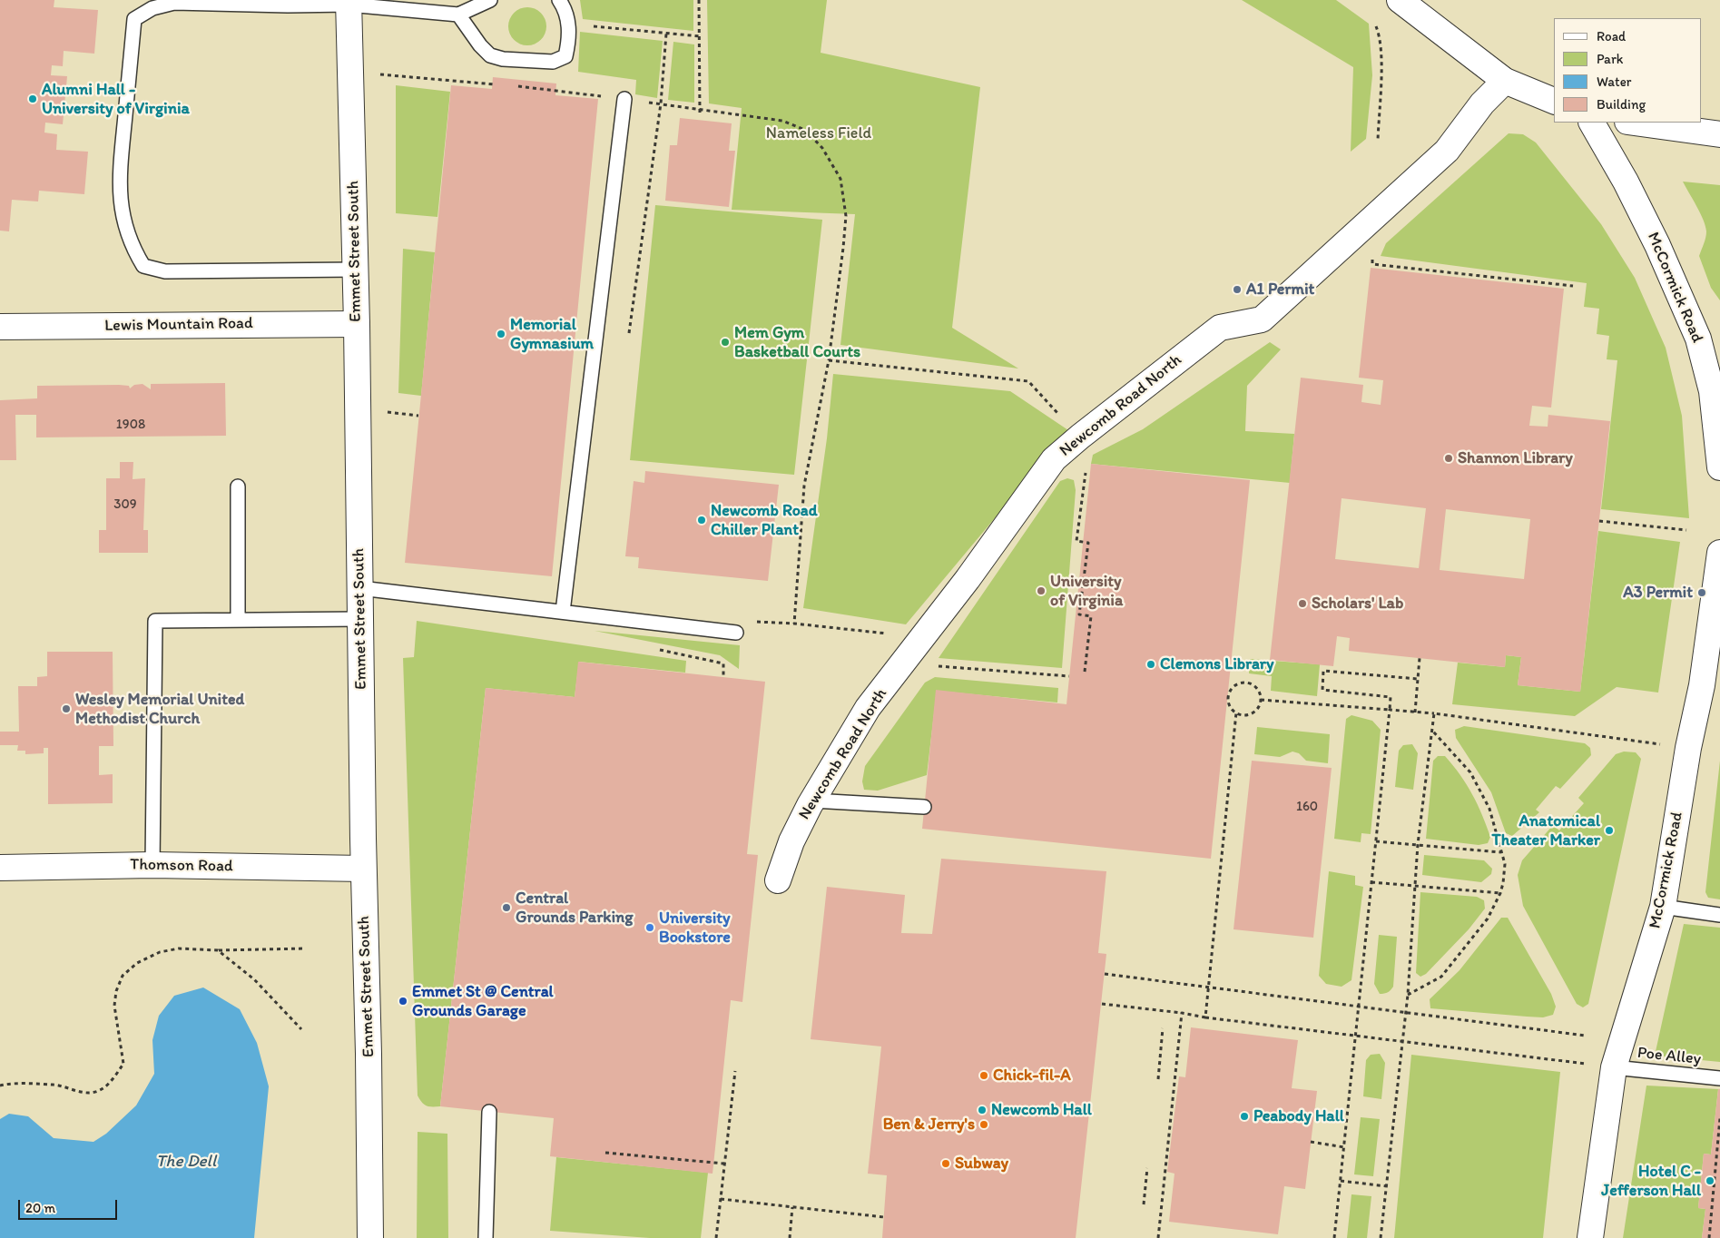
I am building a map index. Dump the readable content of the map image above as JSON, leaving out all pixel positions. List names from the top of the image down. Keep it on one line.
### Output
{"streets":{"street":["Emmet Street South","McCormick Road","Lewis Mountain Road","Newcomb Road North","Thomson Road"],"lane":["Poe Alley"]},"crossings":[["Emmet Street South","Lewis Mountain Road"],["Emmet Street South","Thomson Road"],["McCormick Road","Poe Alley"]],"water":["The Dell"],"parks":["Nameless Field"],"places":["Alumni Hall - University of Virginia","A1 Permit","Memorial Gymnasium","Mem Gym Basketball Courts","Shannon Library","Newcomb Road Chiller Plant","University of Virginia","A3 Permit","Scholars' Lab","Clemons Library","Wesley Memorial United Methodist Church","Anatomical Theater Marker","Central Grounds Parking","University Bookstore","Emmet St @ Central Grounds Garage","Chick-fil-A","Newcomb Hall","Peabody Hall","Ben & Jerry's","Subway","Hotel C - Jefferson Hall"],"house_numbers":["1908","309","160"],"legend":["Road","Park","Water","Building"],"scale_bar":"20 m"}
